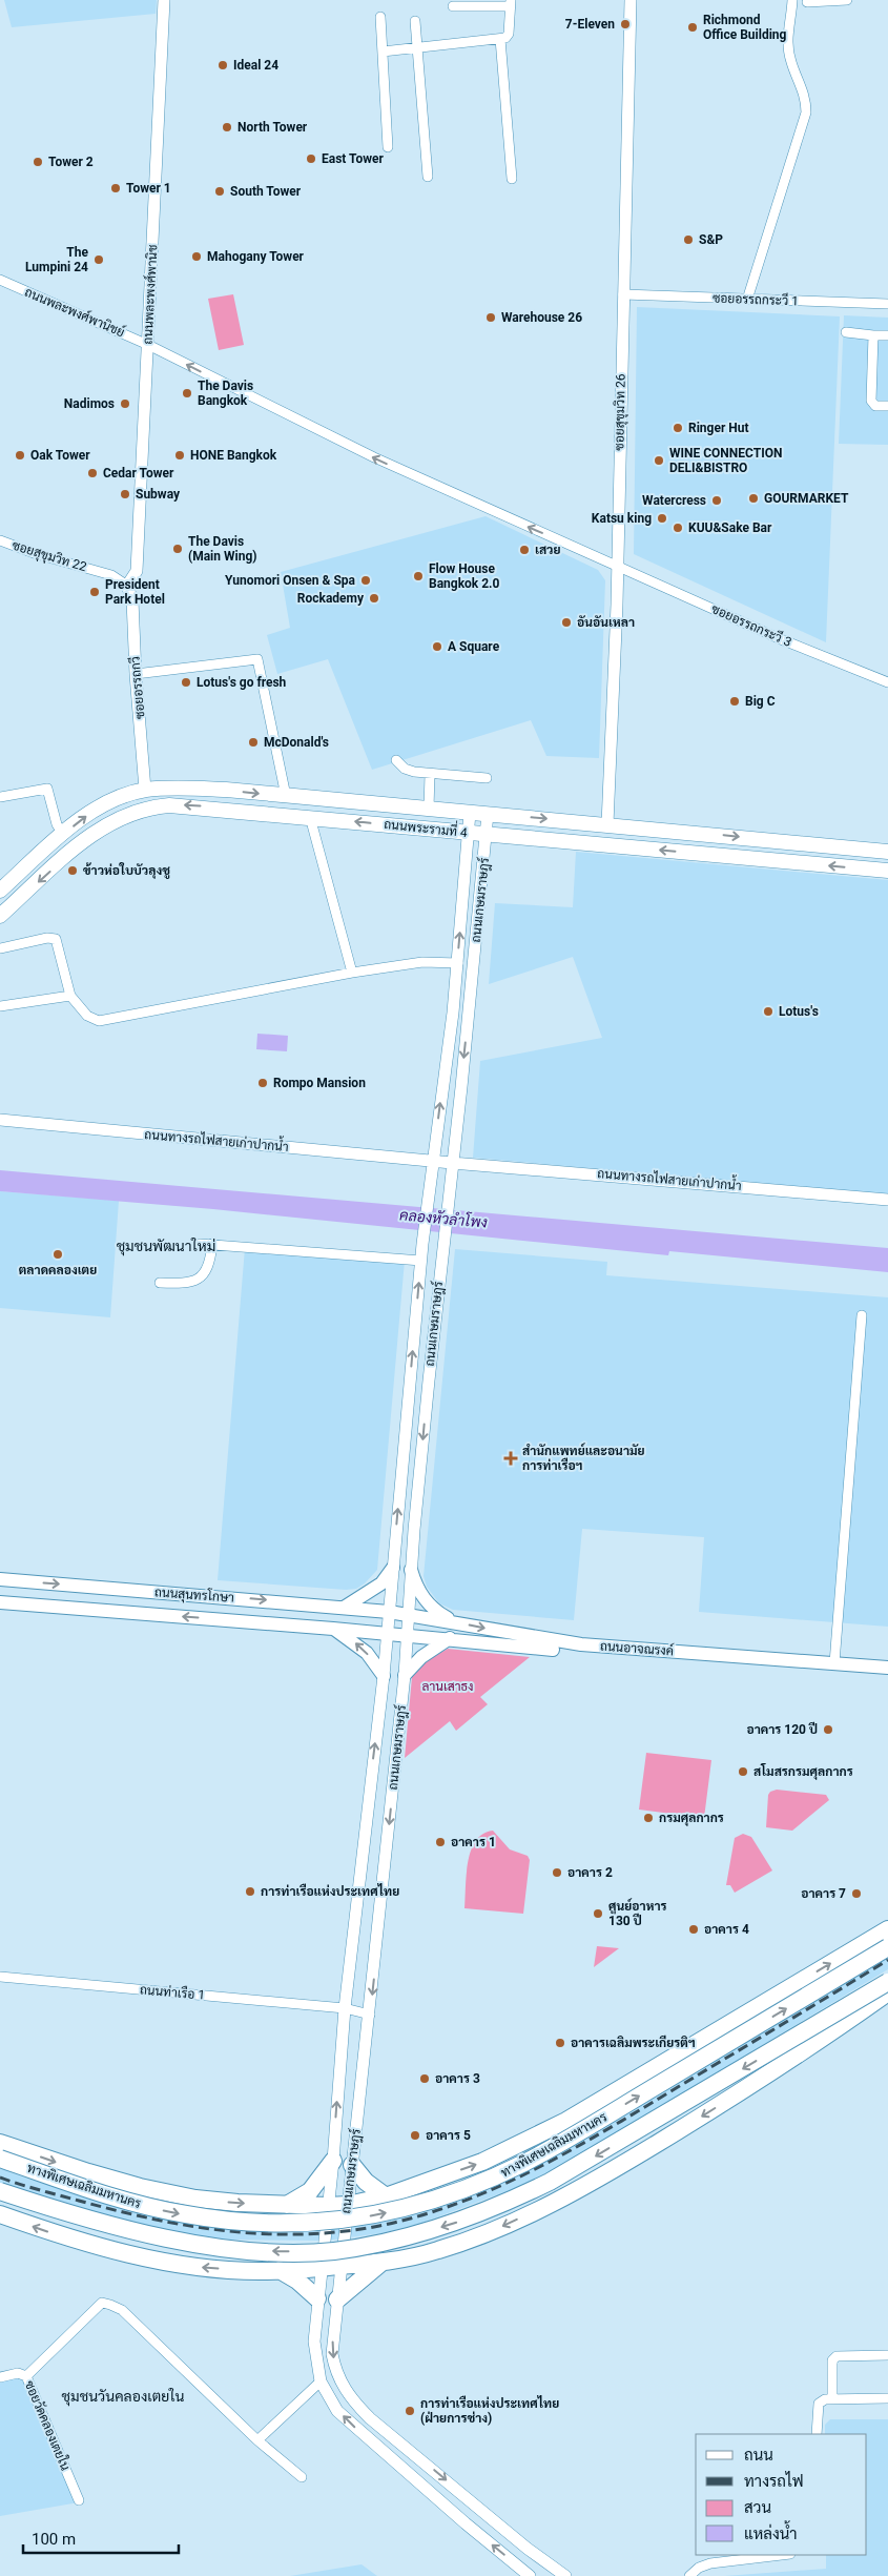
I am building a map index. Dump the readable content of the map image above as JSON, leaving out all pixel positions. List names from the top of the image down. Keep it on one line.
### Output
{"streets":{"highway":["ทางพิเศษเฉลิมมหานคร"],"main road":["ถนนพระรามที่ 4","ถนนสุนทรโกษา","ถนนอาจณรงค์"],"street":["ถนนพละพงศ์พานิช","ซอยอรรถกระวี 1","ถนนพละพงศ์พานิชย์","ซอยสุขุมวิท 26","ซอยสุขุมวิท 22","ซอยอรรถกระวี 3","ซอยอรรถกวี","ถนนเกษมราษฎร์","ถนนทางรถไฟสายเก่าปากน้ำ","ถนนท่าเรือ 1","ซอยวัดคลองเตยใน"]},"crossings":[["ถนนพละพงศ์พานิช","ถนนพละพงศ์พานิชย์"],["ถนนพละพงศ์พานิช","ซอยสุขุมวิท 22"],["ถนนพละพงศ์พานิช","ซอยอรรถกวี"],["ซอยอรรถกระวี 1","ซอยสุขุมวิท 26"],["ถนนพละพงศ์พานิชย์","ซอยสุขุมวิท 26"],["ถนนพละพงศ์พานิชย์","ซอยอรรถกระวี 3"],["ซอยสุขุมวิท 26","ซอยอรรถกระวี 3"],["ซอยสุขุมวิท 26","ถนนพระรามที่ 4"],["ซอยสุขุมวิท 22","ซอยอรรถกวี"],["ซอยอรรถกวี","ถนนพระรามที่ 4"],["ถนนพระรามที่ 4","ถนนเกษมราษฎร์"],["ถนนเกษมราษฎร์","ถนนทางรถไฟสายเก่าปากน้ำ"],["ถนนเกษมราษฎร์","ถนนสุนทรโกษา"],["ถนนเกษมราษฎร์","ถนนอาจณรงค์"],["ถนนเกษมราษฎร์","ถนนท่าเรือ 1"],["ถนนสุนทรโกษา","ถนนอาจณรงค์"]],"one_way":["ถนนพละพงศ์พานิชย์"],"districts":["ชุมชนพัฒนาใหม่","ชุมชนวันคลองเตยใน"],"water":["คลองหัวลำโพง"],"parks":["ลานเสาธง"],"places":{"other":["7-Eleven","Richmond Office Building","Ideal 24","North Tower","East Tower","Tower 2","Tower 1","South Tower","S&P","Mahogany Tower","The Lumpini 24","Warehouse 26","The Davis Bangkok","Nadimos","Ringer Hut","Oak Tower","HONE Bangkok","WINE CONNECTION DELI&BISTRO","Cedar Tower","Subway","GOURMARKET","Watercress","Katsu king","KUU&Sake Bar","The Davis (Main Wing)","เสวย","Flow House Bangkok 2.0","Yunomori Onsen & Spa","President Park Hotel","Rockademy","อันอันเหลา","A Square","Lotus's go fresh","Big C","McDonald's","ข้าวห่อใบบัวลุงชู","Lotus's","Rompo Mansion","ตลาดคลองเตย","อาคาร 120 ปี","สโมสรกรมศุลกากร","กรมศุลกากร","อาคาร 1","อาคาร 2","การท่าเรือแห่งประเทศไทย","อาคาร 7","ศูนย์อาหาร 130 ปี","อาคาร 4","อาคารเฉลิมพระเกียรติฯ","อาคาร 3","อาคาร 5","การท่าเรือแห่งประเทศไทย (ฝ่ายการช่าง)"],"health":["สำนักแพทย์และอนามัย การท่าเรือฯ"]},"legend":["ถนน","ทางรถไฟ","สวน","แหล่งน้ำ"],"scale_bar":"100 m"}
